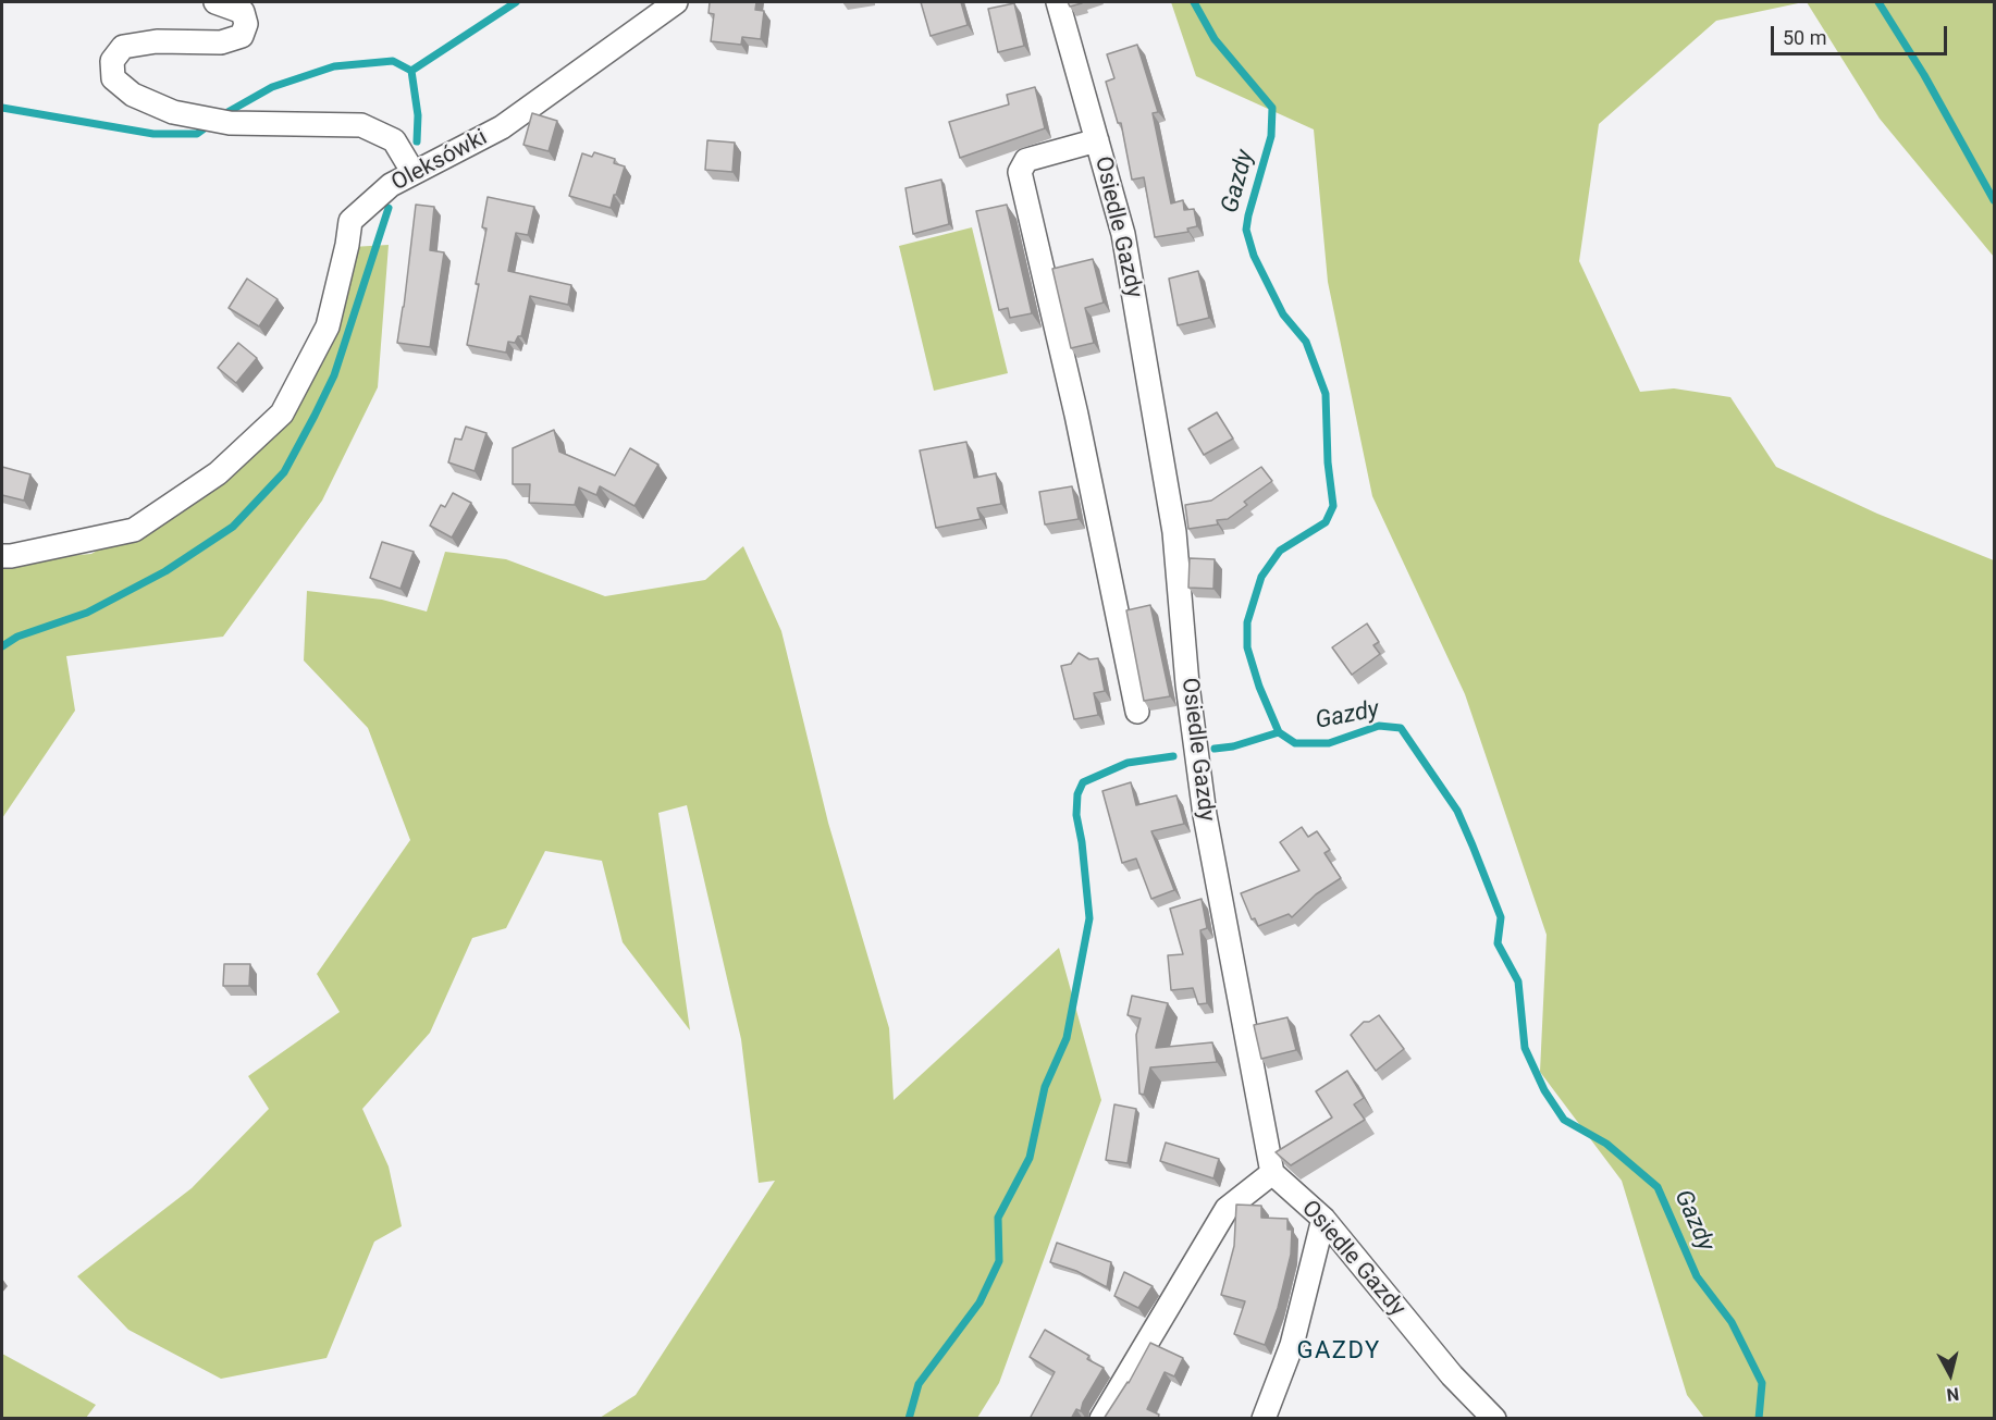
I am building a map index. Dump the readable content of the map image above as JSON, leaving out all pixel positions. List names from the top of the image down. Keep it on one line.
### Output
{"streets":{"street":["Oleksówki","Osiedle Gazdy"]},"districts":["GAZDY"],"water":["Gazdy"],"scale_bar":"50 m","north":"bottom"}
